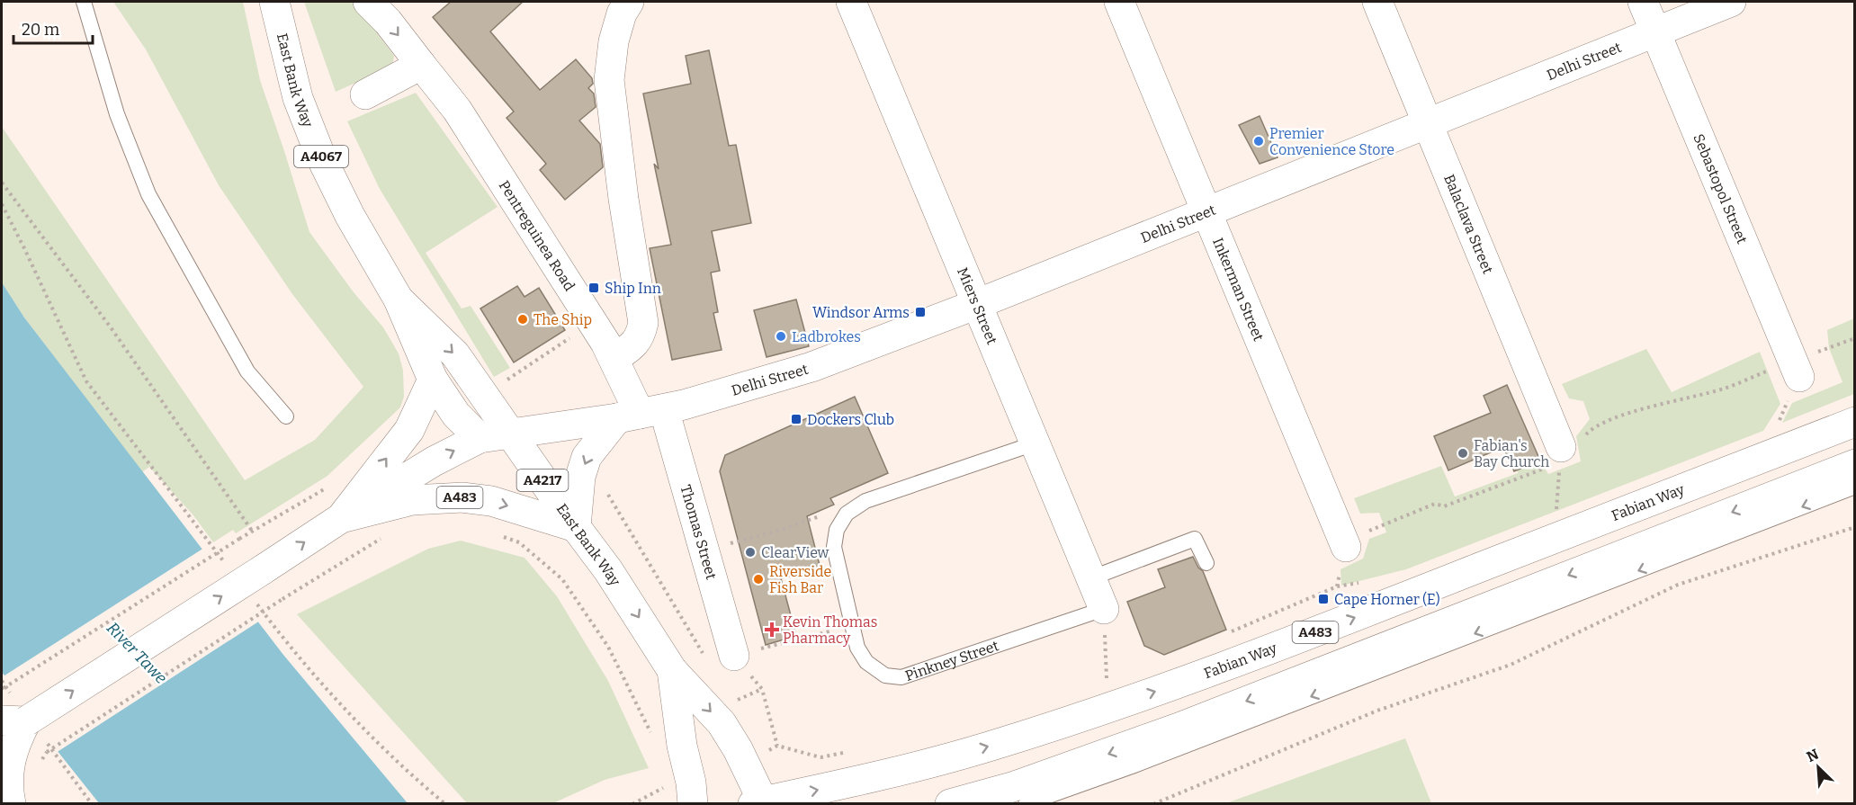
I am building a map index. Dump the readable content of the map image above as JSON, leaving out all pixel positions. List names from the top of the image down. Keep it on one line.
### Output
{"streets":{"main road":["Delhi Street","East Bank Way","A4067","Sebastopol Street","Balaclava Street","Pentreguinea Road","Inkerman Street","Miers Street","A4217","A483","Fabian Way","Thomas Street"],"lane":["Pinkney Street"]},"crossings":[["Delhi Street","East Bank Way"],["Delhi Street","Sebastopol Street"],["Delhi Street","Balaclava Street"],["Delhi Street","Pentreguinea Road"],["Delhi Street","Inkerman Street"],["Delhi Street","Miers Street"],["Delhi Street","A483"],["Delhi Street","Thomas Street"],["East Bank Way","A483"],["East Bank Way","Fabian Way"],["Pentreguinea Road","Thomas Street"],["Miers Street","Pinkney Street"]],"water":["River Tawe"],"places":{"other":["Premier Convenience Store","The Ship","Ladbrokes","Fabian's Bay Church","ClearView","Riverside Fish Bar"],"transit":["Ship Inn","Windsor Arms","Dockers Club","Cape Horner (E)"],"health":["Kevin Thomas Pharmacy"]},"scale_bar":"20 m","north":"top left"}
